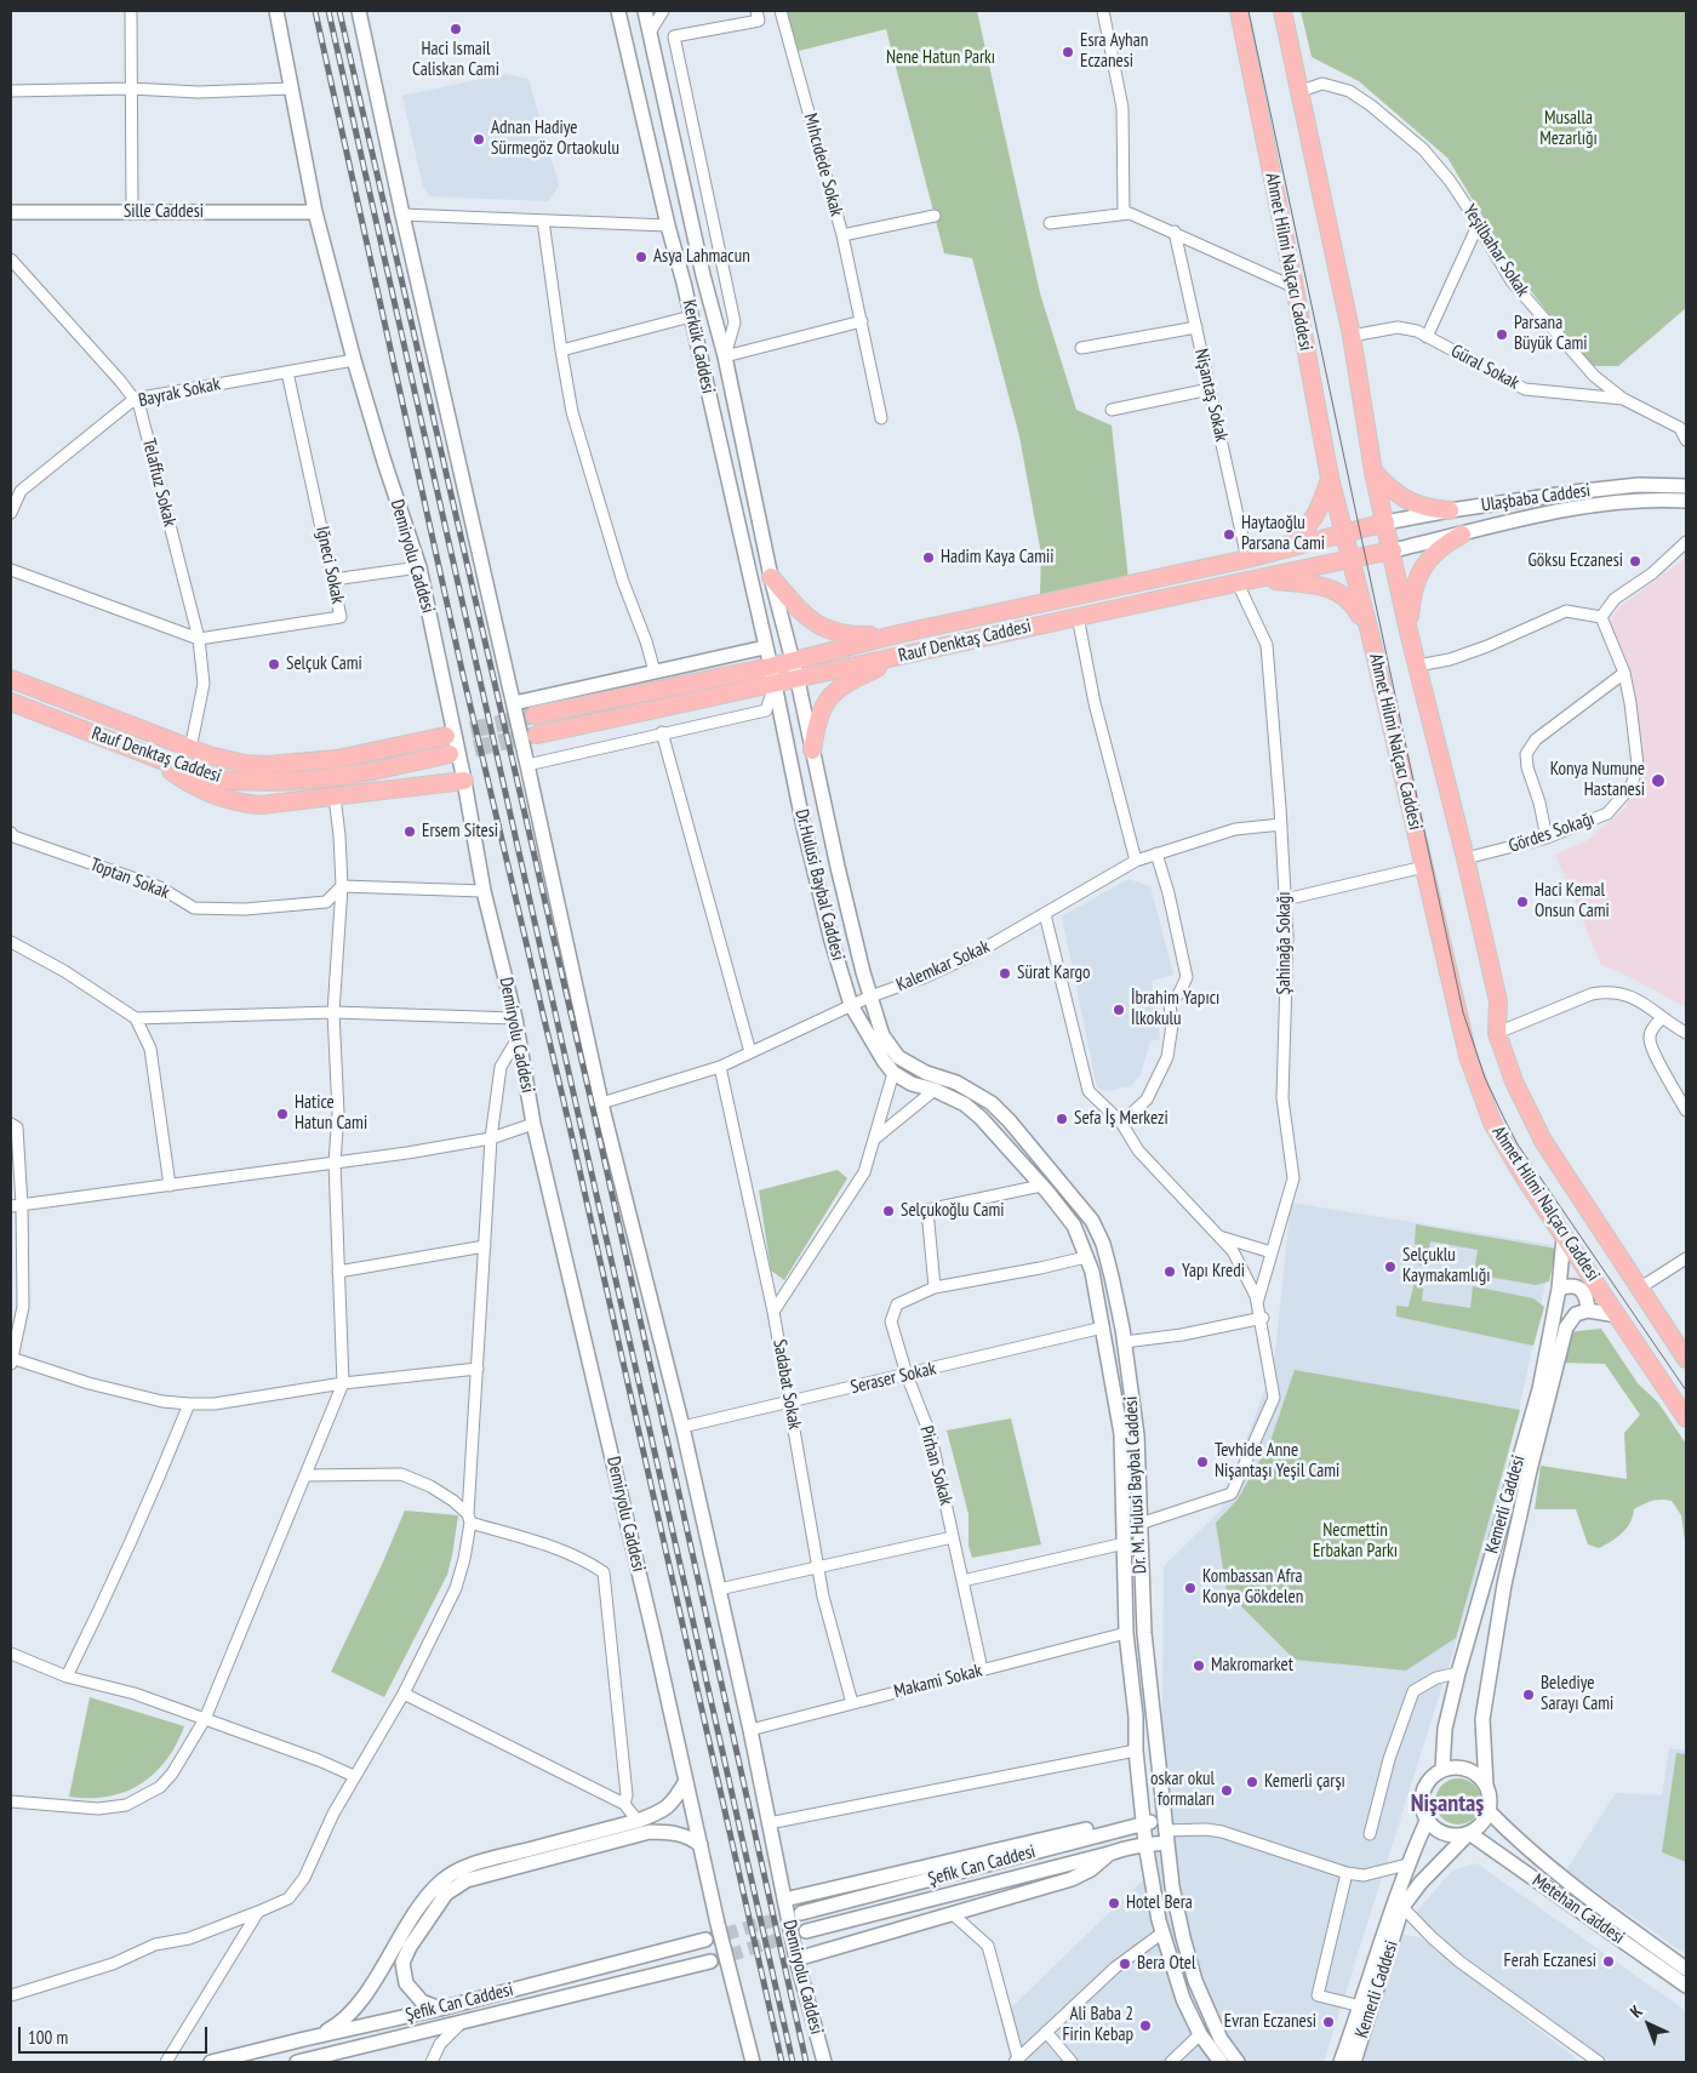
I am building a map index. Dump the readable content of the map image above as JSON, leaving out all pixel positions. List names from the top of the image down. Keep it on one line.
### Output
{"streets":{"main road":["Ahmet Hilmi Nalçacı Caddesi","Rauf Denktaş Caddesi"],"street":["Mıhcıdede Sokak","Sille Caddesi","Yeşilbahar Sokak","Kerkük Caddesi","Güral Sokak","Bayrak Sokak","Nişantaş Sokak","Telaffuz Sokak","Ulaşbaba Caddesi","Demiryolu Caddesi","Iğneci Sokak","Gördes Sokağı","Toptan Sokak","Dr.Hulusi Baybal Caddesi","Şahinağa Sokağı","Kalemkar Sokak","Seraser Sokak","Sadabat Sokak","Pirhan Sokak","Dr. M. Hulusi Baybal Caddesi","Kemerli Caddesi","Makami Sokak","Şefik Can Caddesi","Metehan Caddesi"]},"crossings":[["Sille Caddesi","Demiryolu Caddesi"],["Yeşilbahar Sokak","Ahmet Hilmi Nalçacı Caddesi"],["Yeşilbahar Sokak","Güral Sokak"],["Ahmet Hilmi Nalçacı Caddesi","Güral Sokak"],["Ahmet Hilmi Nalçacı Caddesi","Ulaşbaba Caddesi"],["Ahmet Hilmi Nalçacı Caddesi","Rauf Denktaş Caddesi"],["Ahmet Hilmi Nalçacı Caddesi","Gördes Sokağı"],["Ahmet Hilmi Nalçacı Caddesi","Kemerli Caddesi"],["Kerkük Caddesi","Rauf Denktaş Caddesi"],["Kerkük Caddesi","Dr.Hulusi Baybal Caddesi"],["Bayrak Sokak","Telaffuz Sokak"],["Bayrak Sokak","Demiryolu Caddesi"],["Bayrak Sokak","Iğneci Sokak"],["Nişantaş Sokak","Rauf Denktaş Caddesi"],["Telaffuz Sokak","Iğneci Sokak"],["Telaffuz Sokak","Rauf Denktaş Caddesi"],["Ulaşbaba Caddesi","Rauf Denktaş Caddesi"],["Demiryolu Caddesi","Kalemkar Sokak"],["Demiryolu Caddesi","Seraser Sokak"],["Demiryolu Caddesi","Makami Sokak"],["Rauf Denktaş Caddesi","Dr.Hulusi Baybal Caddesi"],["Rauf Denktaş Caddesi","Şahinağa Sokağı"],["Dr.Hulusi Baybal Caddesi","Kalemkar Sokak"],["Dr.Hulusi Baybal Caddesi","Dr. M. Hulusi Baybal Caddesi"],["Şahinağa Sokağı","Kalemkar Sokak"],["Kalemkar Sokak","Sadabat Sokak"],["Seraser Sokak","Sadabat Sokak"],["Seraser Sokak","Pirhan Sokak"],["Seraser Sokak","Dr. M. Hulusi Baybal Caddesi"],["Sadabat Sokak","Makami Sokak"],["Pirhan Sokak","Dr. M. Hulusi Baybal Caddesi"],["Pirhan Sokak","Makami Sokak"],["Dr. M. Hulusi Baybal Caddesi","Makami Sokak"],["Dr. M. Hulusi Baybal Caddesi","Şefik Can Caddesi"],["Kemerli Caddesi","Metehan Caddesi"]],"districts":["Nişantaş"],"parks":["Nene Hatun Parkı","Musalla Mezarlığı","Necmettin Erbakan Parkı"],"places":["Haci Ismail Caliskan Cami","Esra Ayhan Eczanesi","Adnan Hadiye Sürmegöz Ortaokulu","Asya Lahmacun","Parsana Büyük Cami","Haytaoğlu Parsana Cami","Hadim Kaya Camii","Göksu Eczanesi","Selçuk Cami","Konya Numune Hastanesi","Ersem Sitesi","Haci Kemal Onsun Cami","Sürat Kargo","İbrahim Yapıcı İlkokulu","Hatice Hatun Cami","Sefa İş Merkezi","Selçukoğlu Cami","Selçuklu Kaymakamlığı","Yapı Kredi","Tevhide Anne Nişantaşı Yeşil Cami","Kombassan Afra Konya Gökdelen","Makromarket","Belediye Sarayı Cami","Kemerli çarşı","oskar okul formaları","Hotel Bera","Ferah Eczanesi","Bera Otel","Evran Eczanesi","Ali Baba 2 Firin Kebap"],"scale_bar":"100 m","north":"top left"}
